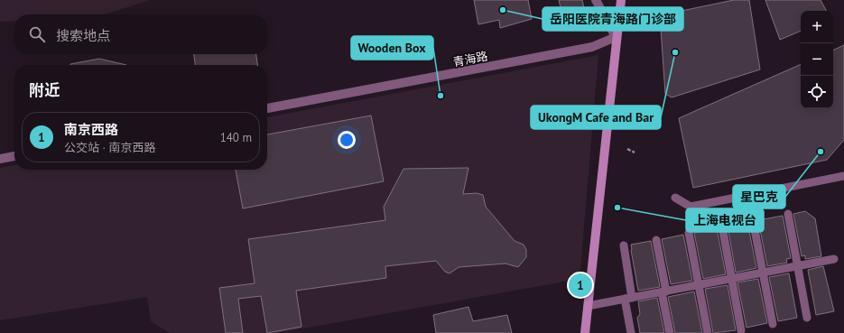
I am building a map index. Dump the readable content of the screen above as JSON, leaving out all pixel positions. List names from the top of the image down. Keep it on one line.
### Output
{"streets":{"street":["青海路"]},"places":["岳阳医院青海路门诊部","UkongM Cafe and Bar","Wooden Box","星巴克","上海电视台"],"page":{"map_buttons":["+","−"],"search":"搜索地点","heading":"附近","list":[{"mark":"1","name":"南京西路","note":"公交站 · 南京西路","value":"140 m"}],"pins":"1"}}
